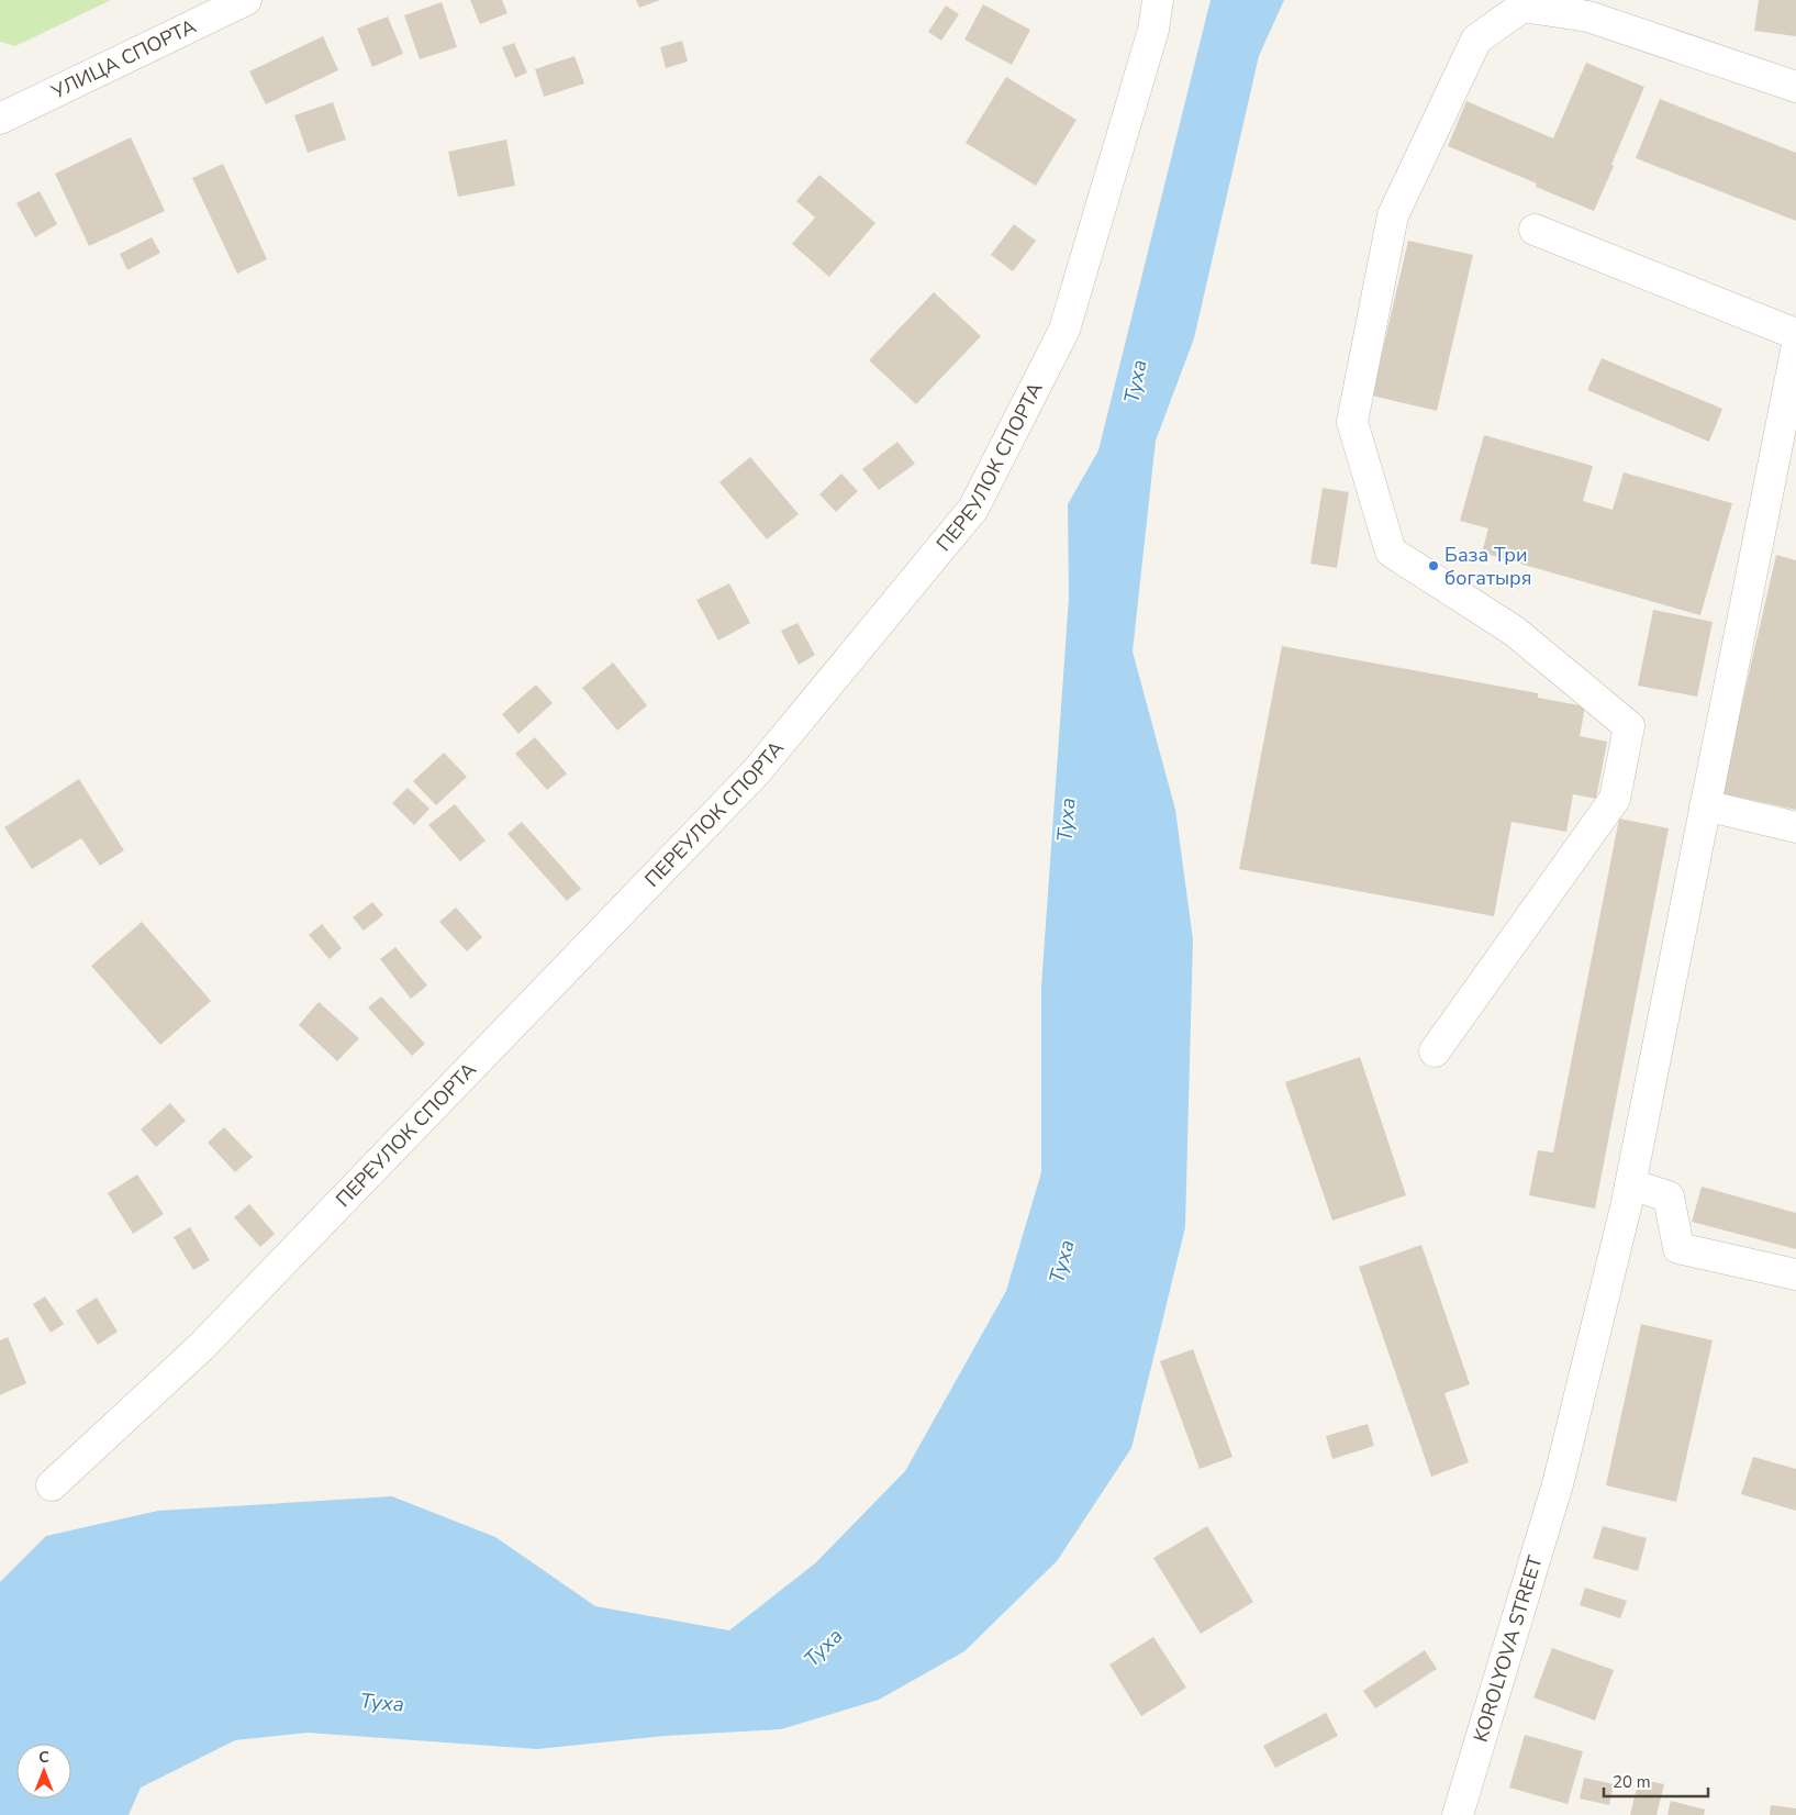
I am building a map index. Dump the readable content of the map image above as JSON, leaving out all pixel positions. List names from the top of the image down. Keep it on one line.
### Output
{"streets":{"street":["УЛИЦА СПОРТА","ПЕРЕУЛОК СПОРТА","KOROLYOVA STREET"]},"water":["Туха"],"places":["База Три богатыря"],"scale_bar":"20 m","north":"top"}
